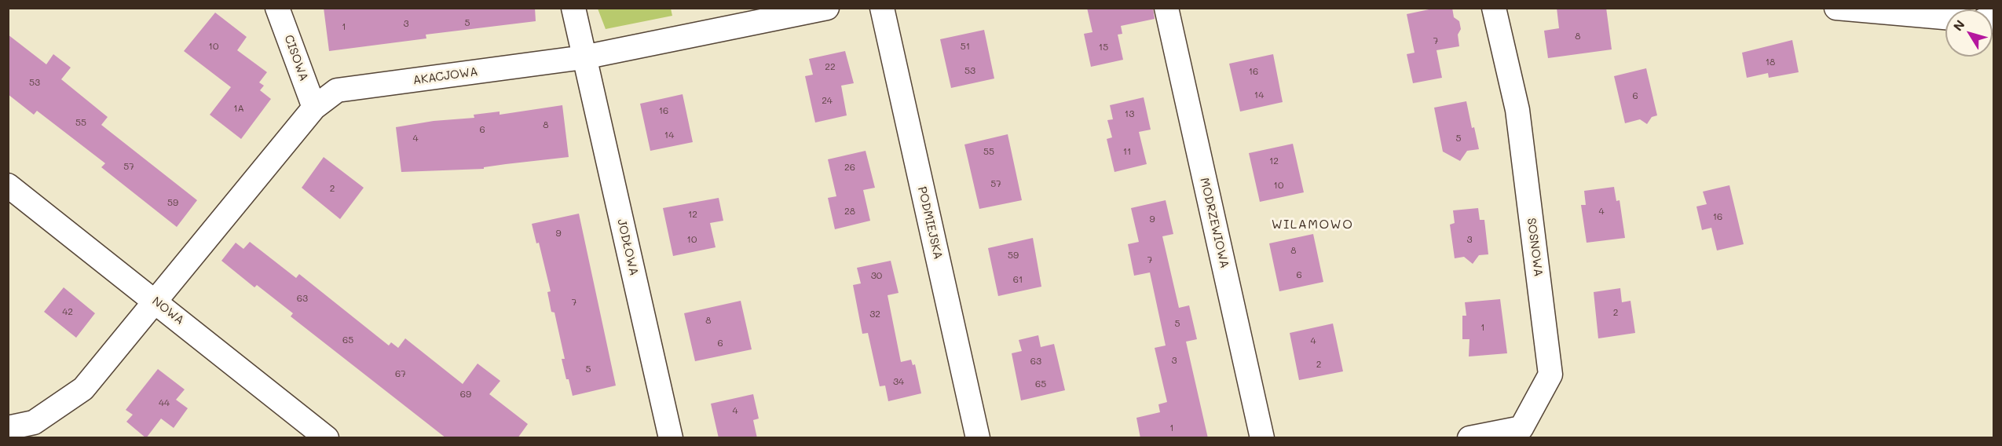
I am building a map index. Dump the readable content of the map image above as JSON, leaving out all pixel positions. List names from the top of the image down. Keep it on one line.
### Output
{"streets":{"street":["CISOWA","AKACJOWA","PODMIEJSKA","MODRZEWIOWA","JODŁOWA","SOSNOWA","NOWA"]},"crossings":[["CISOWA","AKACJOWA"],["AKACJOWA","JODŁOWA"],["AKACJOWA","NOWA"]],"districts":["WILAMOWO"],"house_numbers":["5","3","1","8","7","10","51","15","18","22","53","16","53","14","6","24","1A","16","13","55","8","6","14","4","5","55","11","12","57","26","57","10","2","59","28","4","12","16","9","9","10","3","8","59","7","6","30","61","63","7","42","2","32","8","5","1","65","4","6","3","63","2","5","67","34","65","69","44","4","1"],"north":"top left"}
